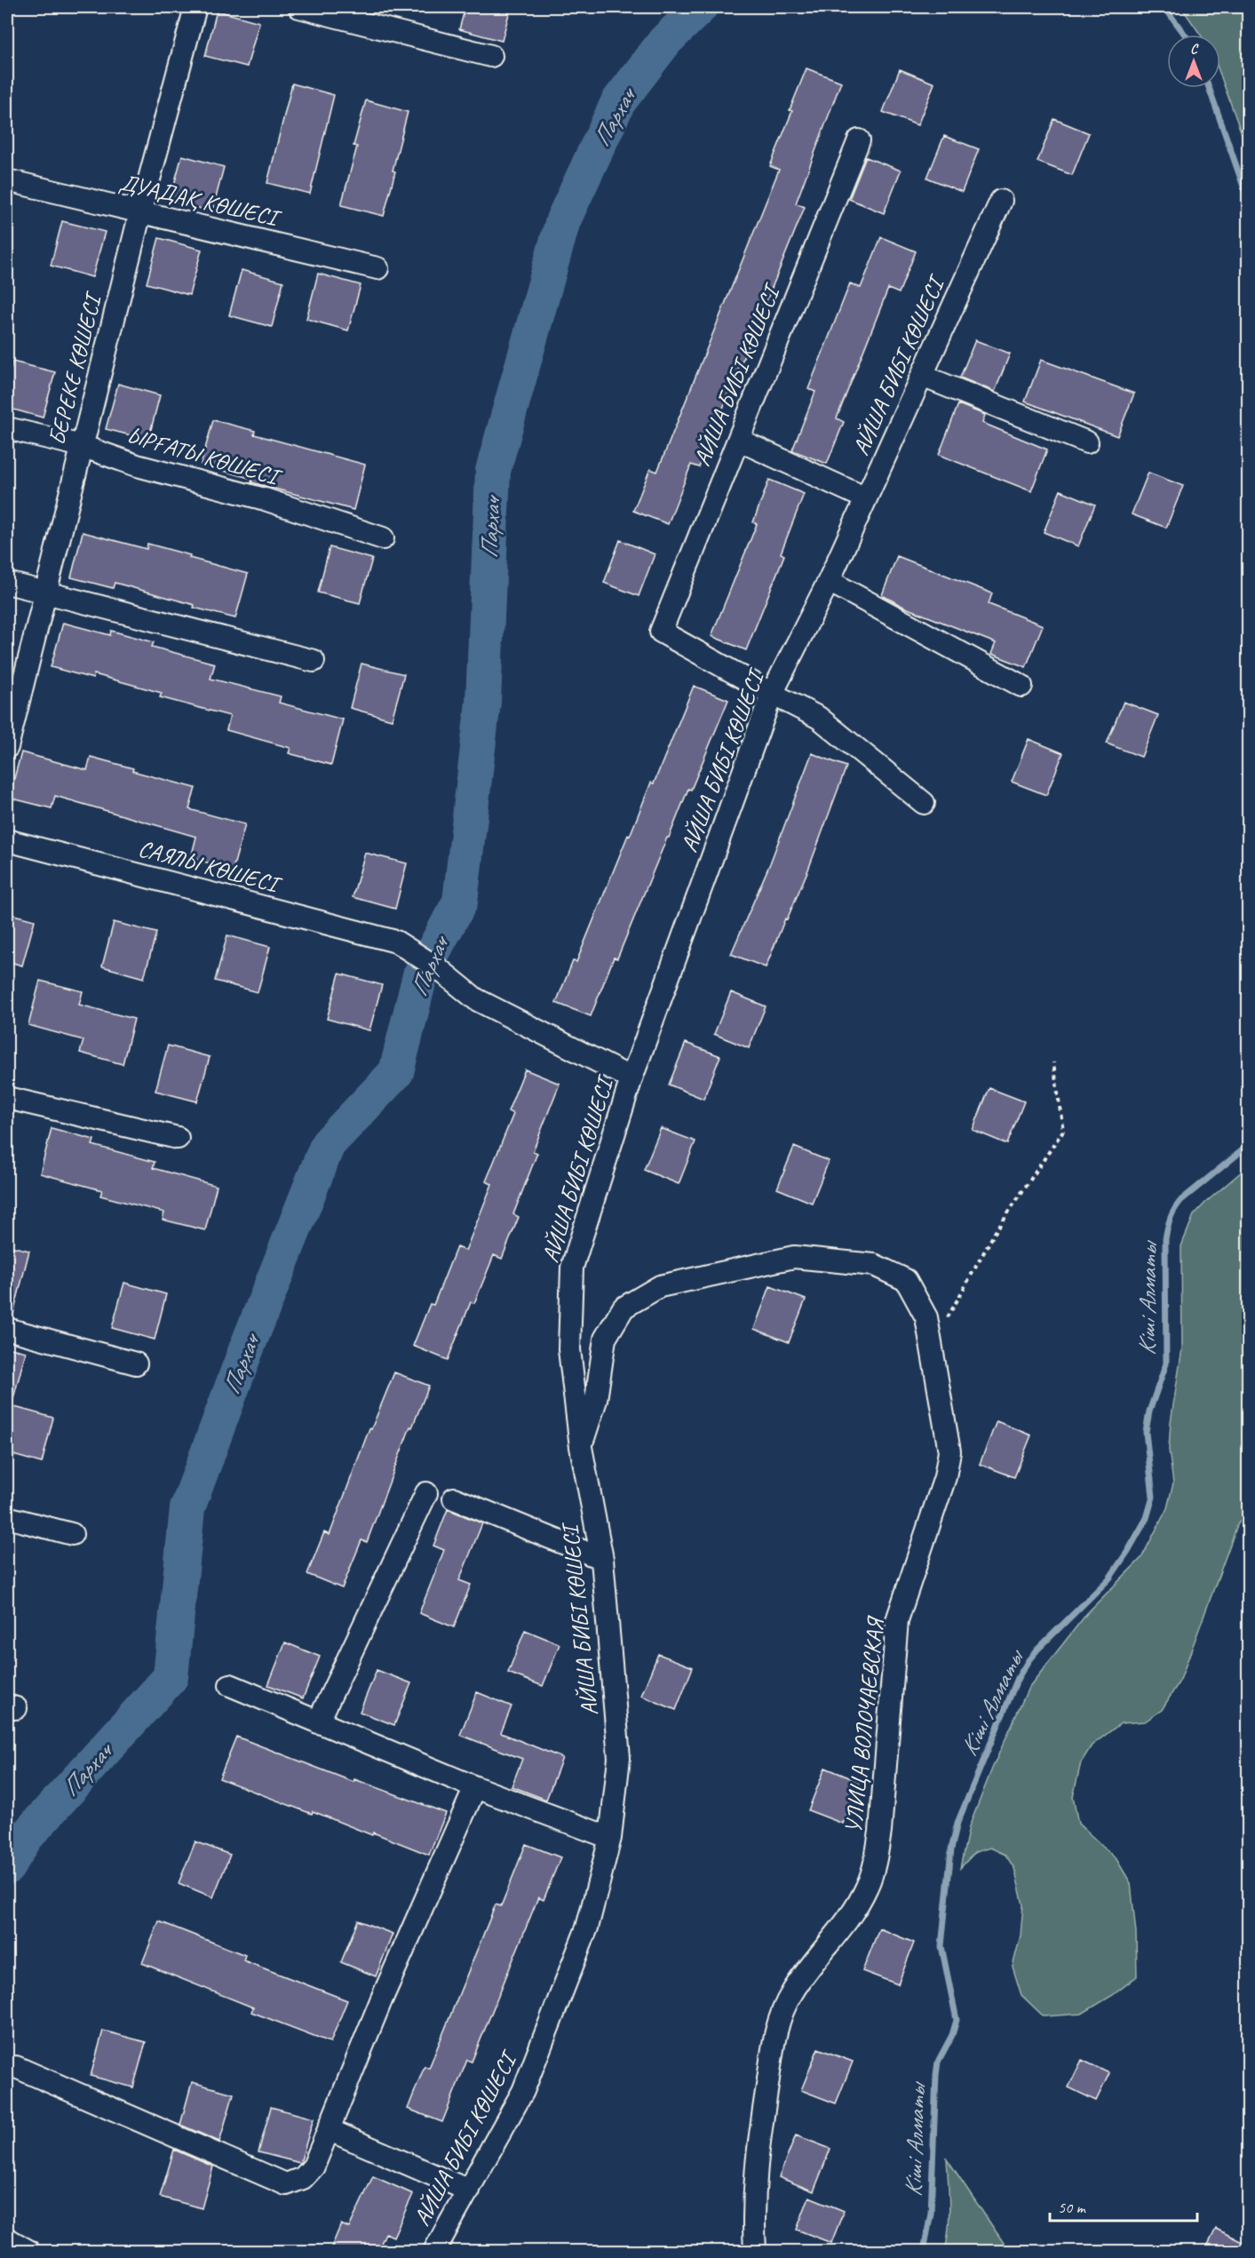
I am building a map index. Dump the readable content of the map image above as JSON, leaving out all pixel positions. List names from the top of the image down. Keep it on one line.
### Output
{"streets":{"street":["ДУАДАҚ КӨШЕСІ","АЙША БИБІ КӨШЕСІ","БЕРЕКЕ КӨШЕСІ","ЫРҒАТЫ КӨШЕСІ","САЯЛЫ КӨШЕСІ","УЛИЦА ВОЛОЧАЕВСКАЯ"]},"crossings":[["ДУАДАҚ КӨШЕСІ","БЕРЕКЕ КӨШЕСІ"],["АЙША БИБІ КӨШЕСІ","САЯЛЫ КӨШЕСІ"],["АЙША БИБІ КӨШЕСІ","УЛИЦА ВОЛОЧАЕВСКАЯ"],["БЕРЕКЕ КӨШЕСІ","ЫРҒАТЫ КӨШЕСІ"]],"water":["Пархач","Кіші Алматы"],"scale_bar":"50 m","north":"top"}
